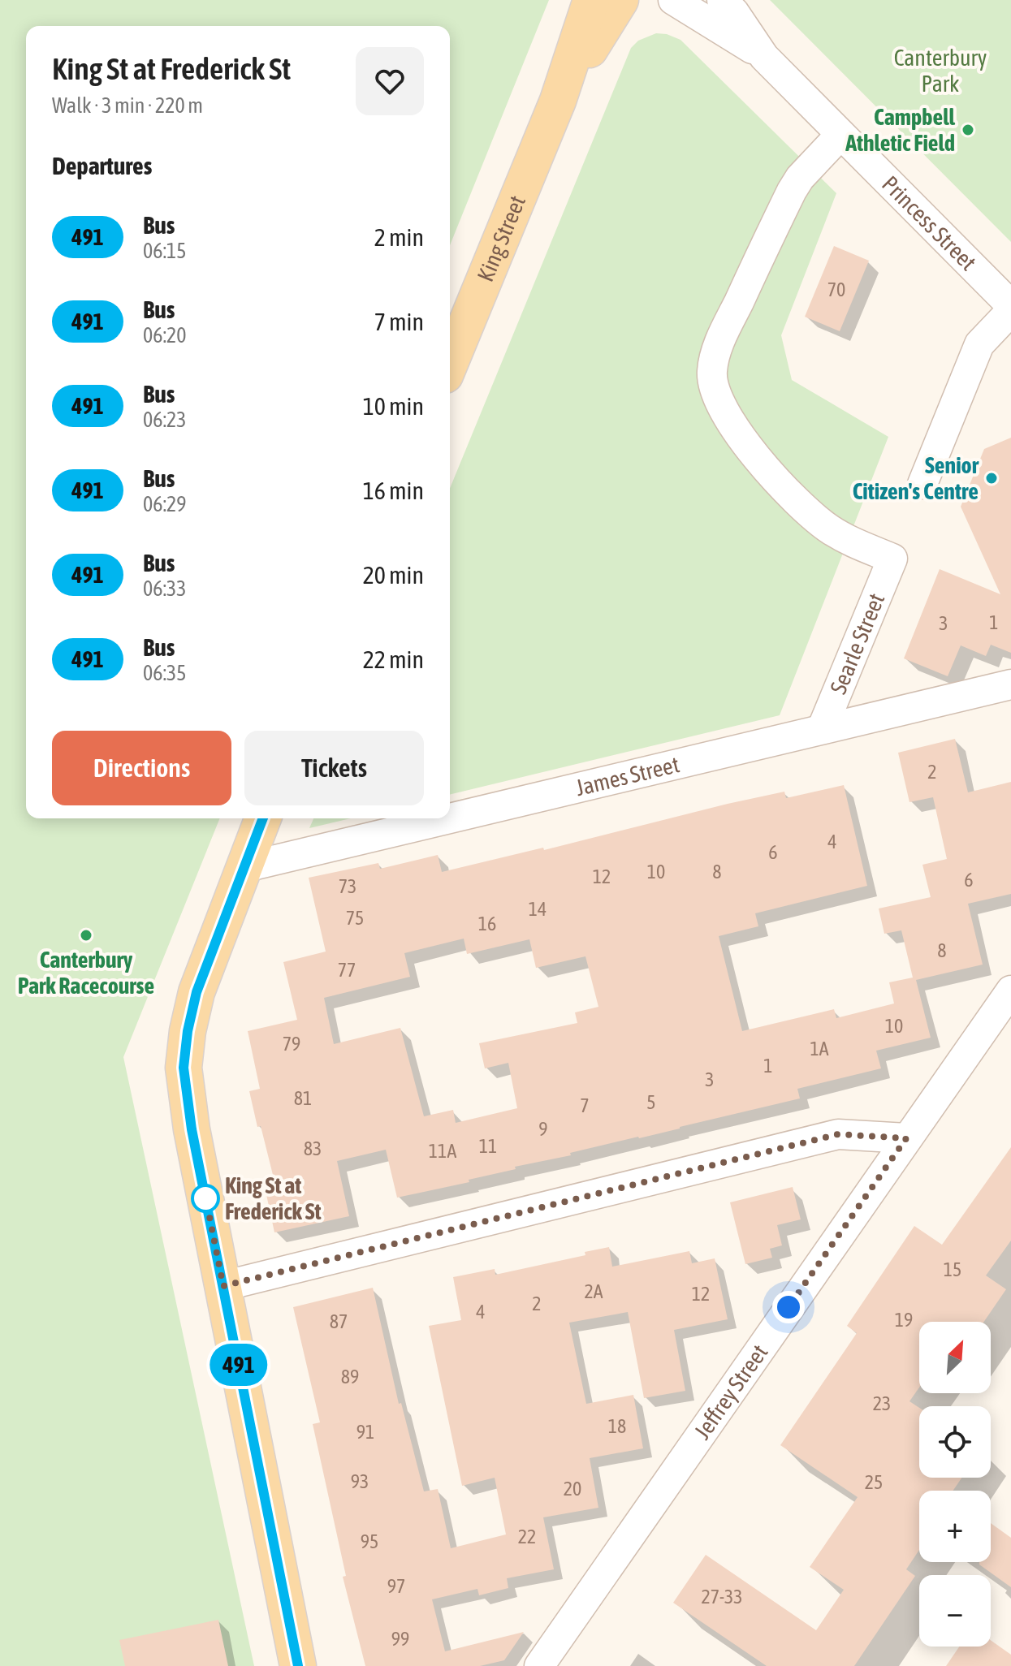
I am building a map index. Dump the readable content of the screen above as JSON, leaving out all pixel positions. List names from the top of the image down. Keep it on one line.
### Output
{"streets":{"main road":["King Street"],"street":["Princess Street","Searle Street","James Street","Jeffrey Street"]},"crossings":[["Princess Street","Searle Street"],["Searle Street","James Street"]],"parks":["Canterbury Park"],"places":["Campbell Athletic Field","Senior Citizen's Centre","Canterbury Park Racecourse","King St at Frederick St"],"lines":["bus line 491"],"house_numbers":["70","1","3","2","4","6","10","8","12","6","73","14","75","16","8","77","10","79","1A","1","3","81","5","7","9","11","83","11A","15","2A","12","2","4","19","87","89","23","18","91","93","25","20","22","95","97","27-33","99"],"north":"top right","page":{"on_map":"491","heading":[["King St at Frederick St","Walk · 3 min · 220 m"],"Departures"],"list":[{"mark":"491","name":"Bus","note":"06:15","value":"2 min"},{"mark":"491","name":"Bus","note":"06:20","value":"7 min"},{"mark":"491","name":"Bus","note":"06:23","value":"10 min"},{"mark":"491","name":"Bus","note":"06:29","value":"16 min"},{"mark":"491","name":"Bus","note":"06:33","value":"20 min"},{"mark":"491","name":"Bus","note":"06:35","value":"22 min"}],"buttons":["Directions","Tickets"],"map_buttons":["+","−"]}}
